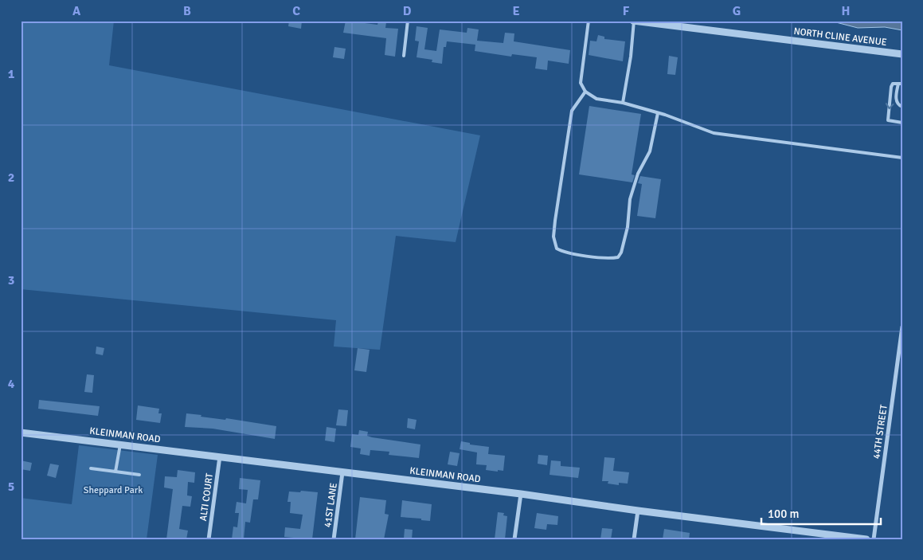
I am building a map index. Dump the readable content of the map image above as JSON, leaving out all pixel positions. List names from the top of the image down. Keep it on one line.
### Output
{"streets":{"street":["NORTH CLINE AVENUE","44TH STREET","KLEINMAN ROAD","ALTI COURT","41ST LANE"]},"crossings":[["KLEINMAN ROAD","ALTI COURT"],["KLEINMAN ROAD","41ST LANE"]],"parks":["Sheppard Park"],"scale_bar":"100 m","grid":{"columns":["A","B","C","D","E","F","G","H"],"rows":["1","2","3","4","5"]}}
